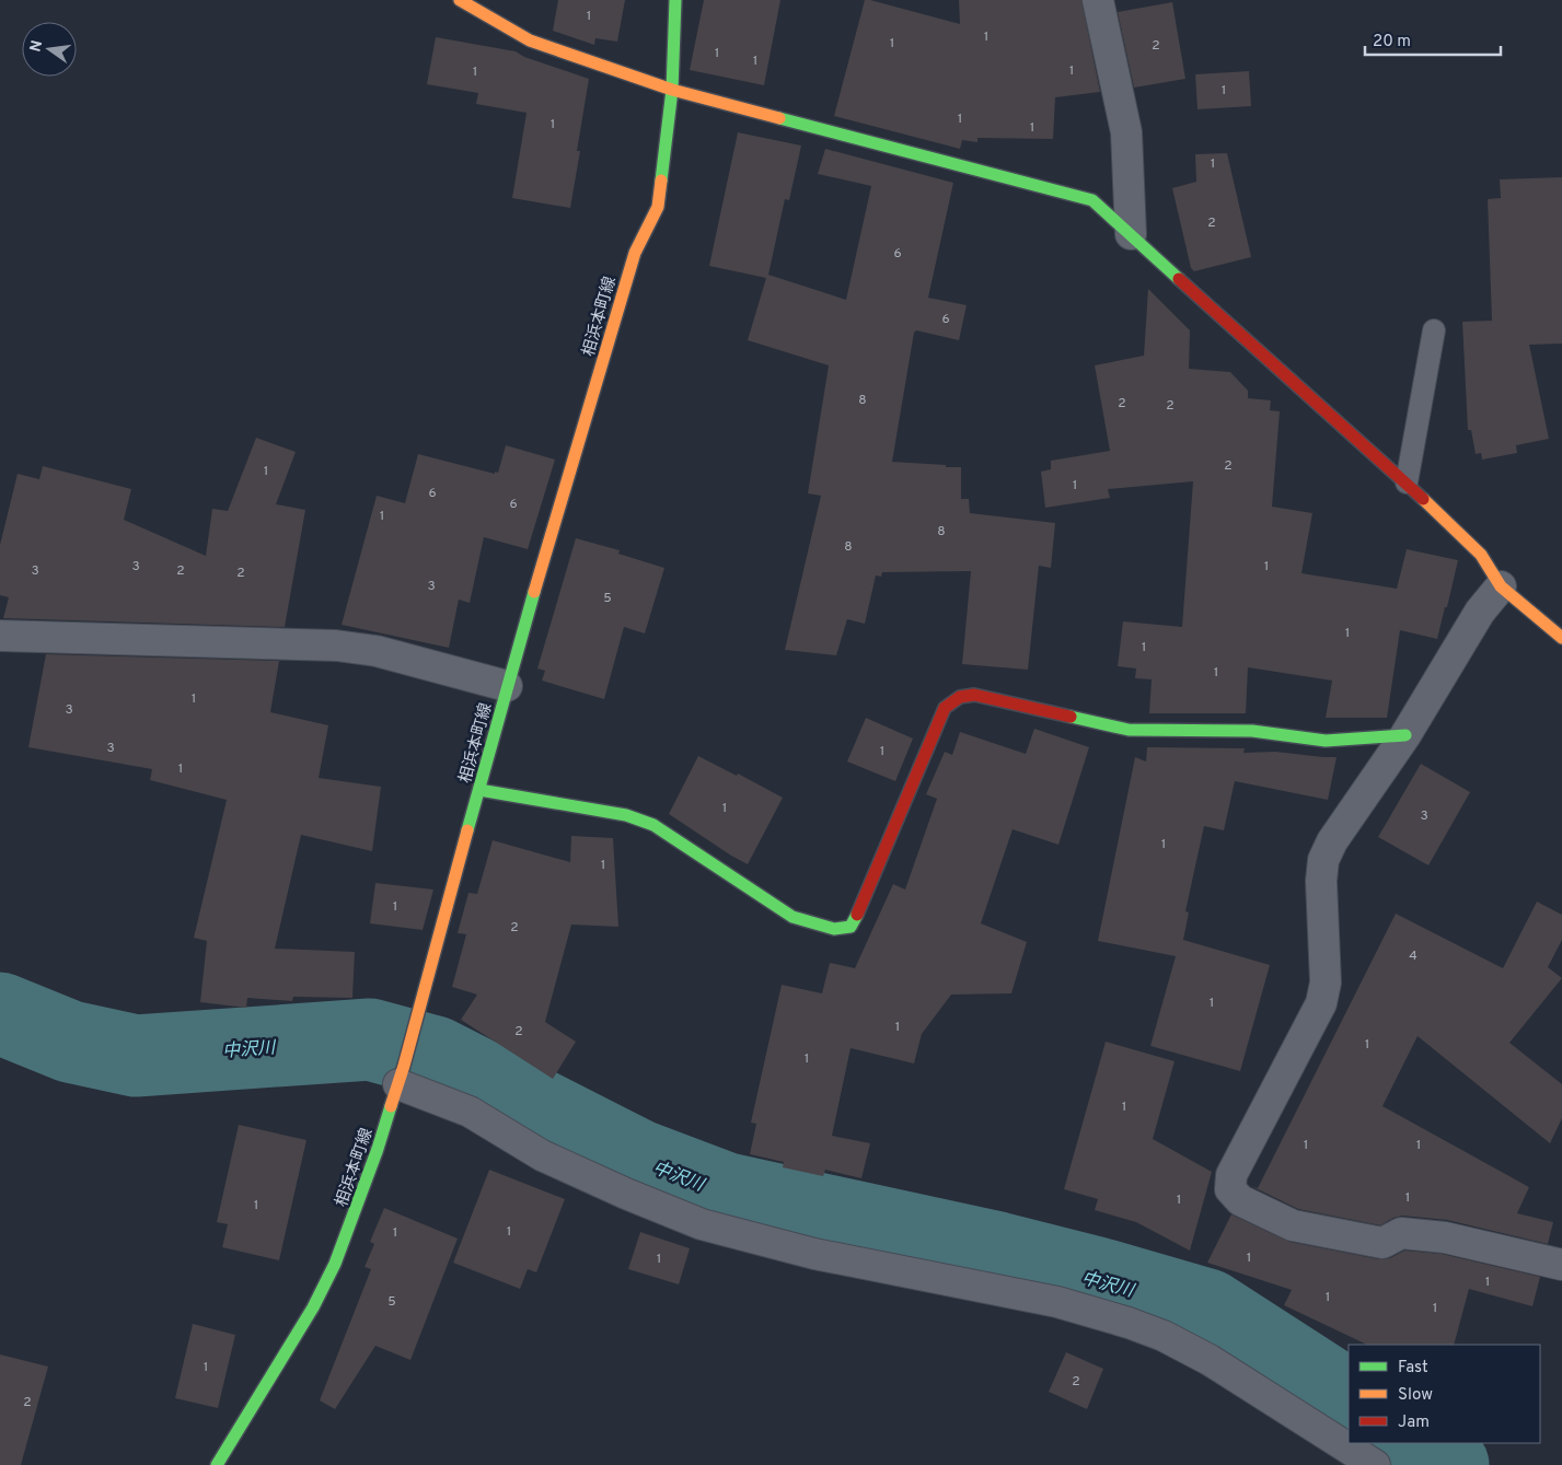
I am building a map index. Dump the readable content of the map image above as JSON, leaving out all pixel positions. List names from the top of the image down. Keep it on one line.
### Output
{"streets":{"street":["相浜本町線"]},"water":["中沢川"],"house_numbers":["1","1","1","2","1","1","1","1","1","1","1","1","1","2","6","6","8","2","2","2","1","1","6","6","1","8","8","3","1","3","2","2","3","5","1","1","1","1","3","3","1","1","1","3","1","1","1","2","4","1","1","2","1","1","1","1","1","1","1","1","1","1","1","1","1","1","5","1","1","2","2"],"legend":["Fast","Slow","Jam"],"scale_bar":"20 m","north":"left"}
